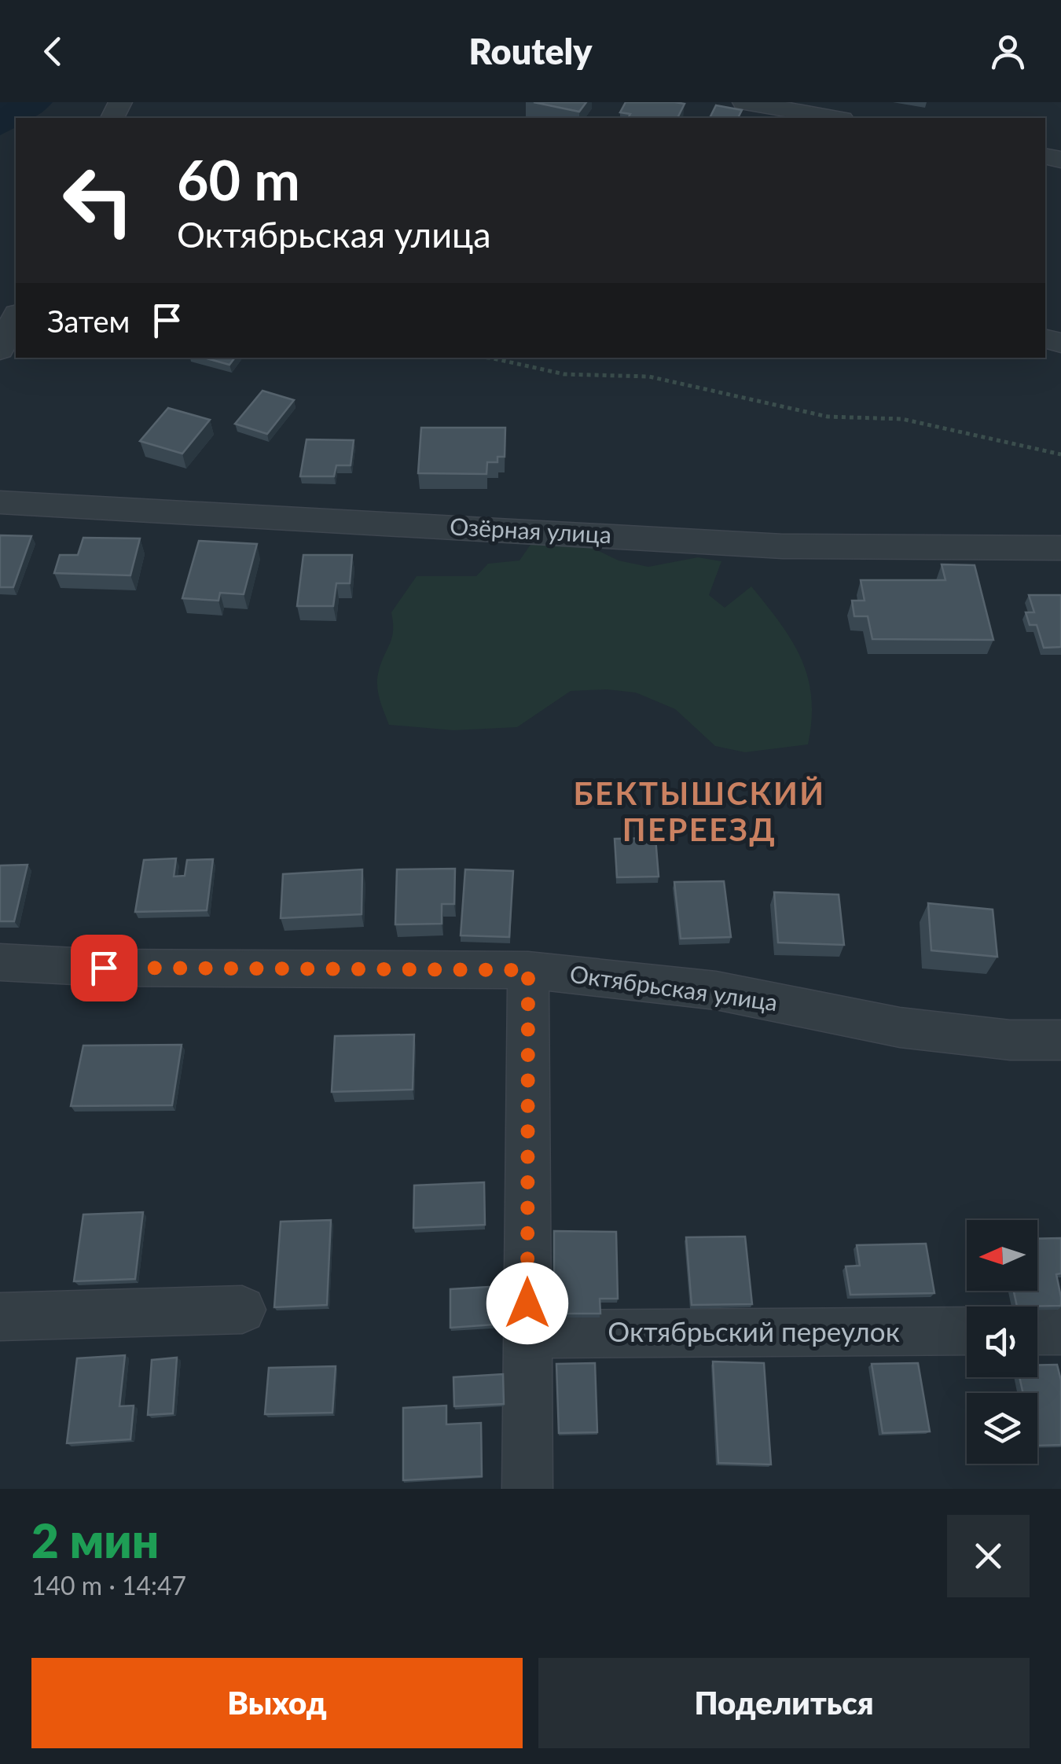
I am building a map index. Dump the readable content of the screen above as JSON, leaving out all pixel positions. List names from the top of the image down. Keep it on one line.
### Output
{"streets":{"street":["Озёрная улица","Октябрьская улица","Октябрьский переулок"]},"districts":["БЕКТЫШСКИЙ ПЕРЕЕЗД"],"north":"left","page":{"header":"Routely","turn":["60 m","Октябрьская улица"],"then":"Затем","heading":["2 мин","140 m · 14:47"],"buttons":["Выход","Поделиться"]}}
